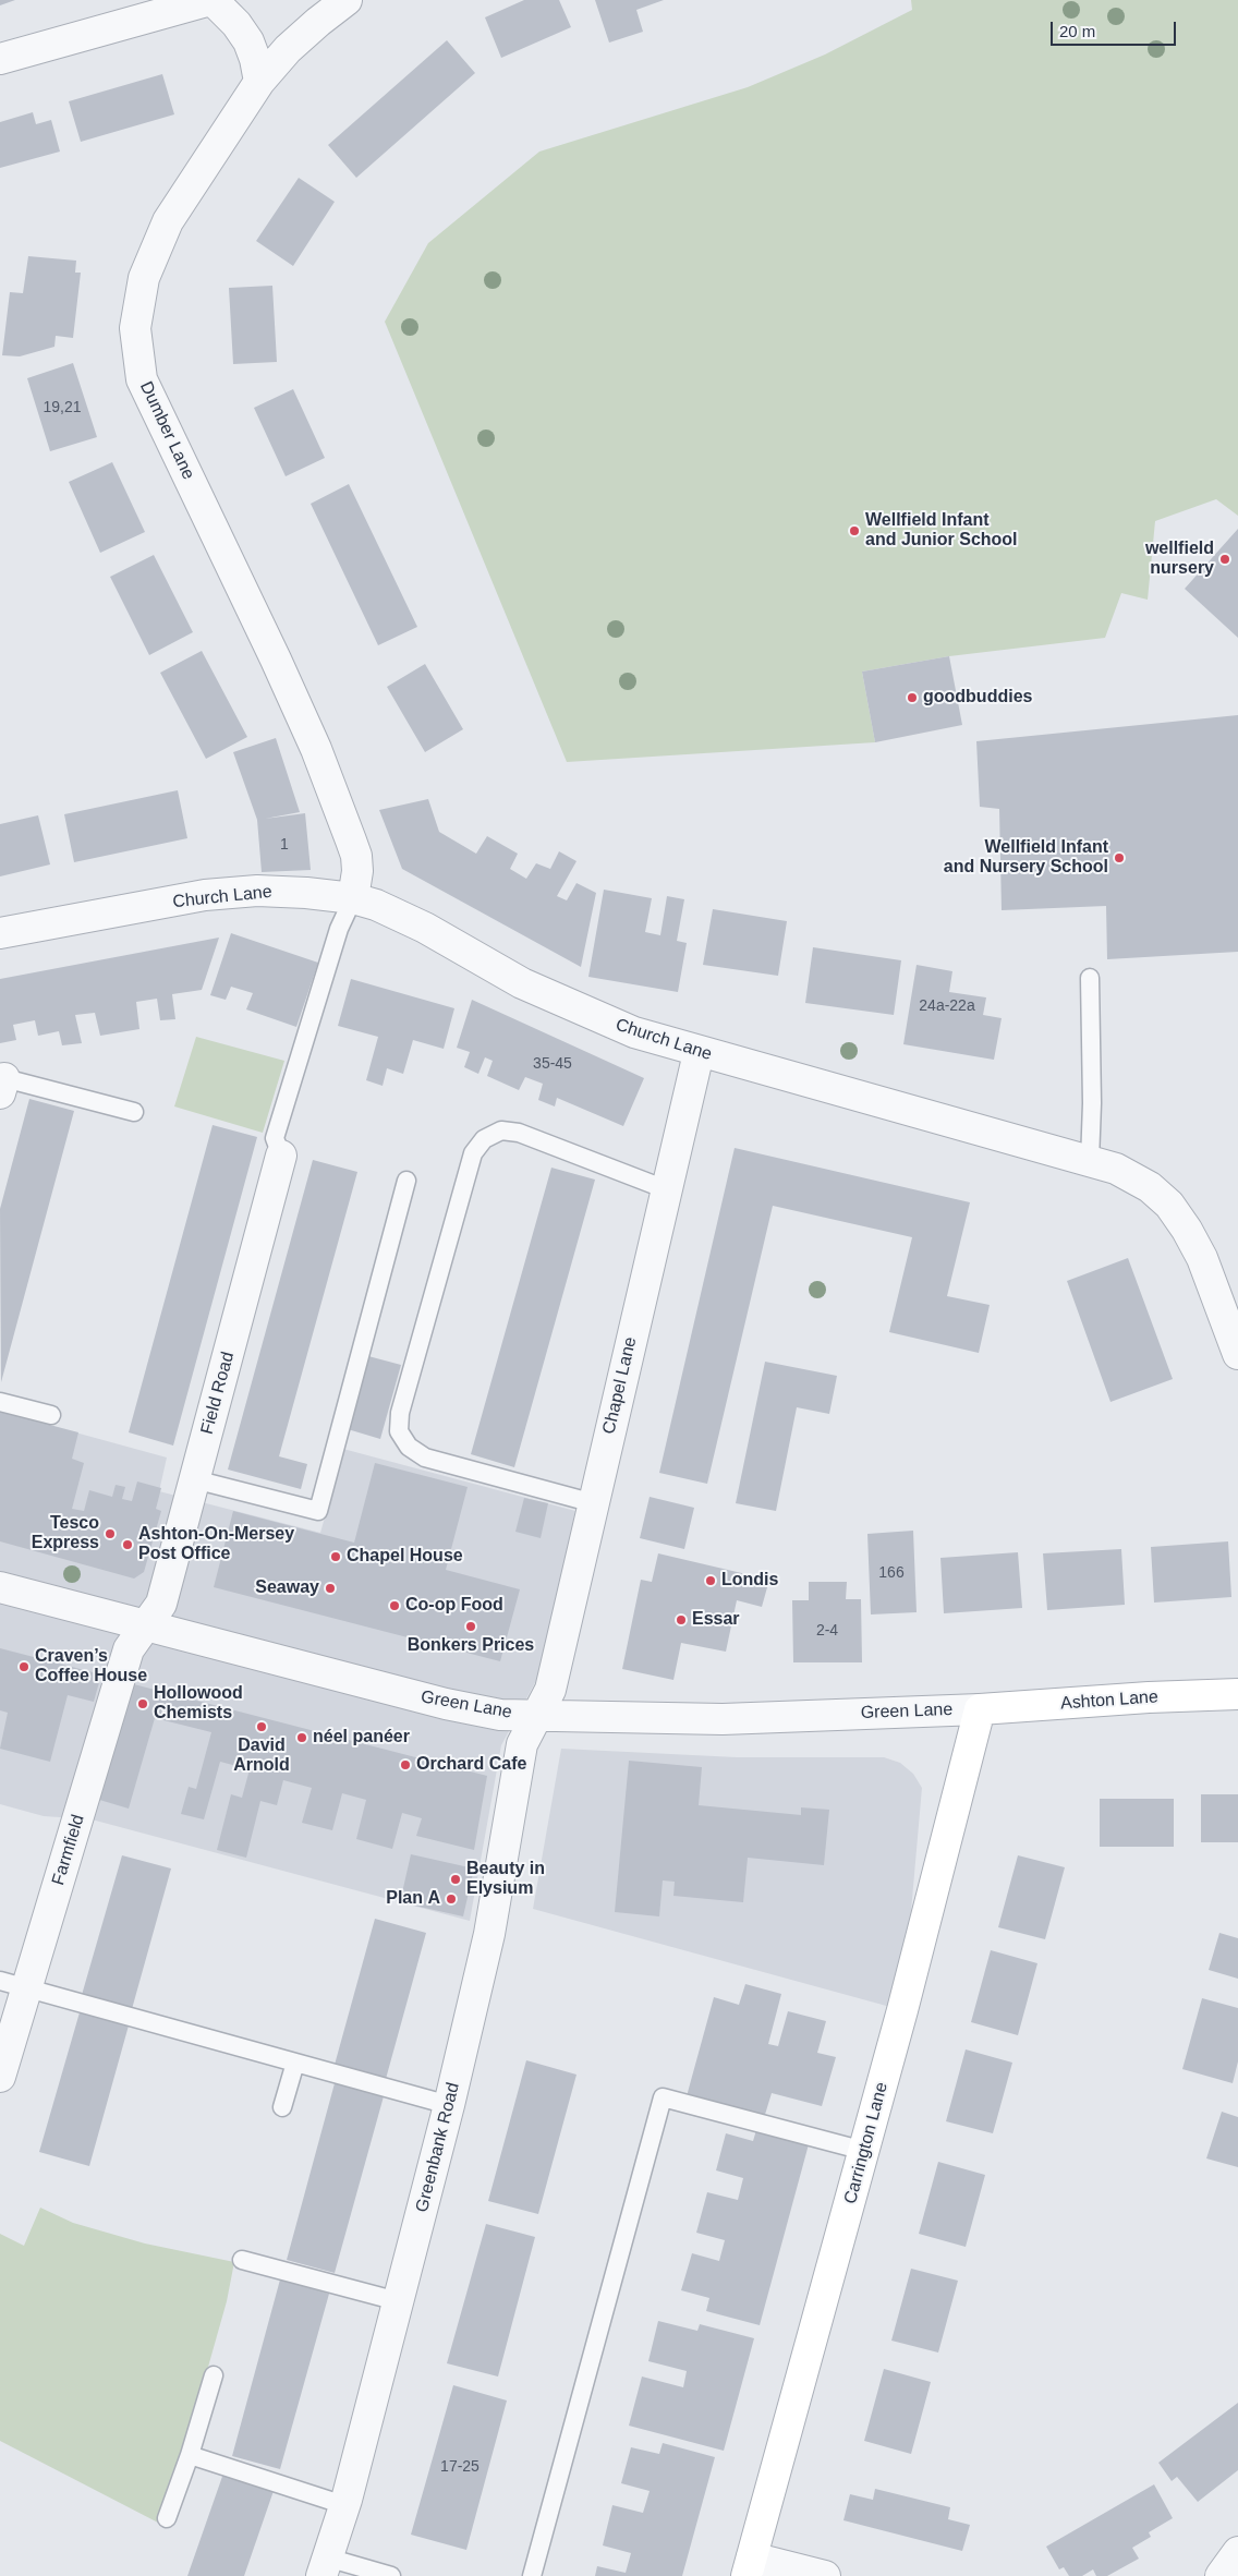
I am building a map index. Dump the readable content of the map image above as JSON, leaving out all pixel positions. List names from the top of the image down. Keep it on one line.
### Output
{"streets":{"main road":["Ashton Lane","Carrington Lane"],"street":["Dumber Lane","Church Lane","Chapel Lane","Field Road","Green Lane","Farmfield","Greenbank Road"]},"crossings":[["Dumber Lane","Church Lane"],["Church Lane","Chapel Lane"],["Chapel Lane","Green Lane"],["Chapel Lane","Greenbank Road"],["Field Road","Green Lane"],["Field Road","Farmfield"],["Ashton Lane","Green Lane"],["Ashton Lane","Carrington Lane"],["Green Lane","Farmfield"],["Green Lane","Carrington Lane"],["Green Lane","Greenbank Road"]],"places":["Wellfield Infant and Junior School","wellfield nursery","goodbuddies","Wellfield Infant and Nursery School","Tesco Express","Ashton-On-Mersey Post Office","Chapel House","Londis","Seaway","Co-op Food","Essar","Bonkers Prices","Craven’s Coffee House","Hollowood Chemists","David Arnold","néel panéer","Orchard Cafe","Beauty in Elysium","Plan A"],"house_numbers":["19,21","1","24a-22a","35-45","166","2-4","17-25"],"scale_bar":"20 m"}
